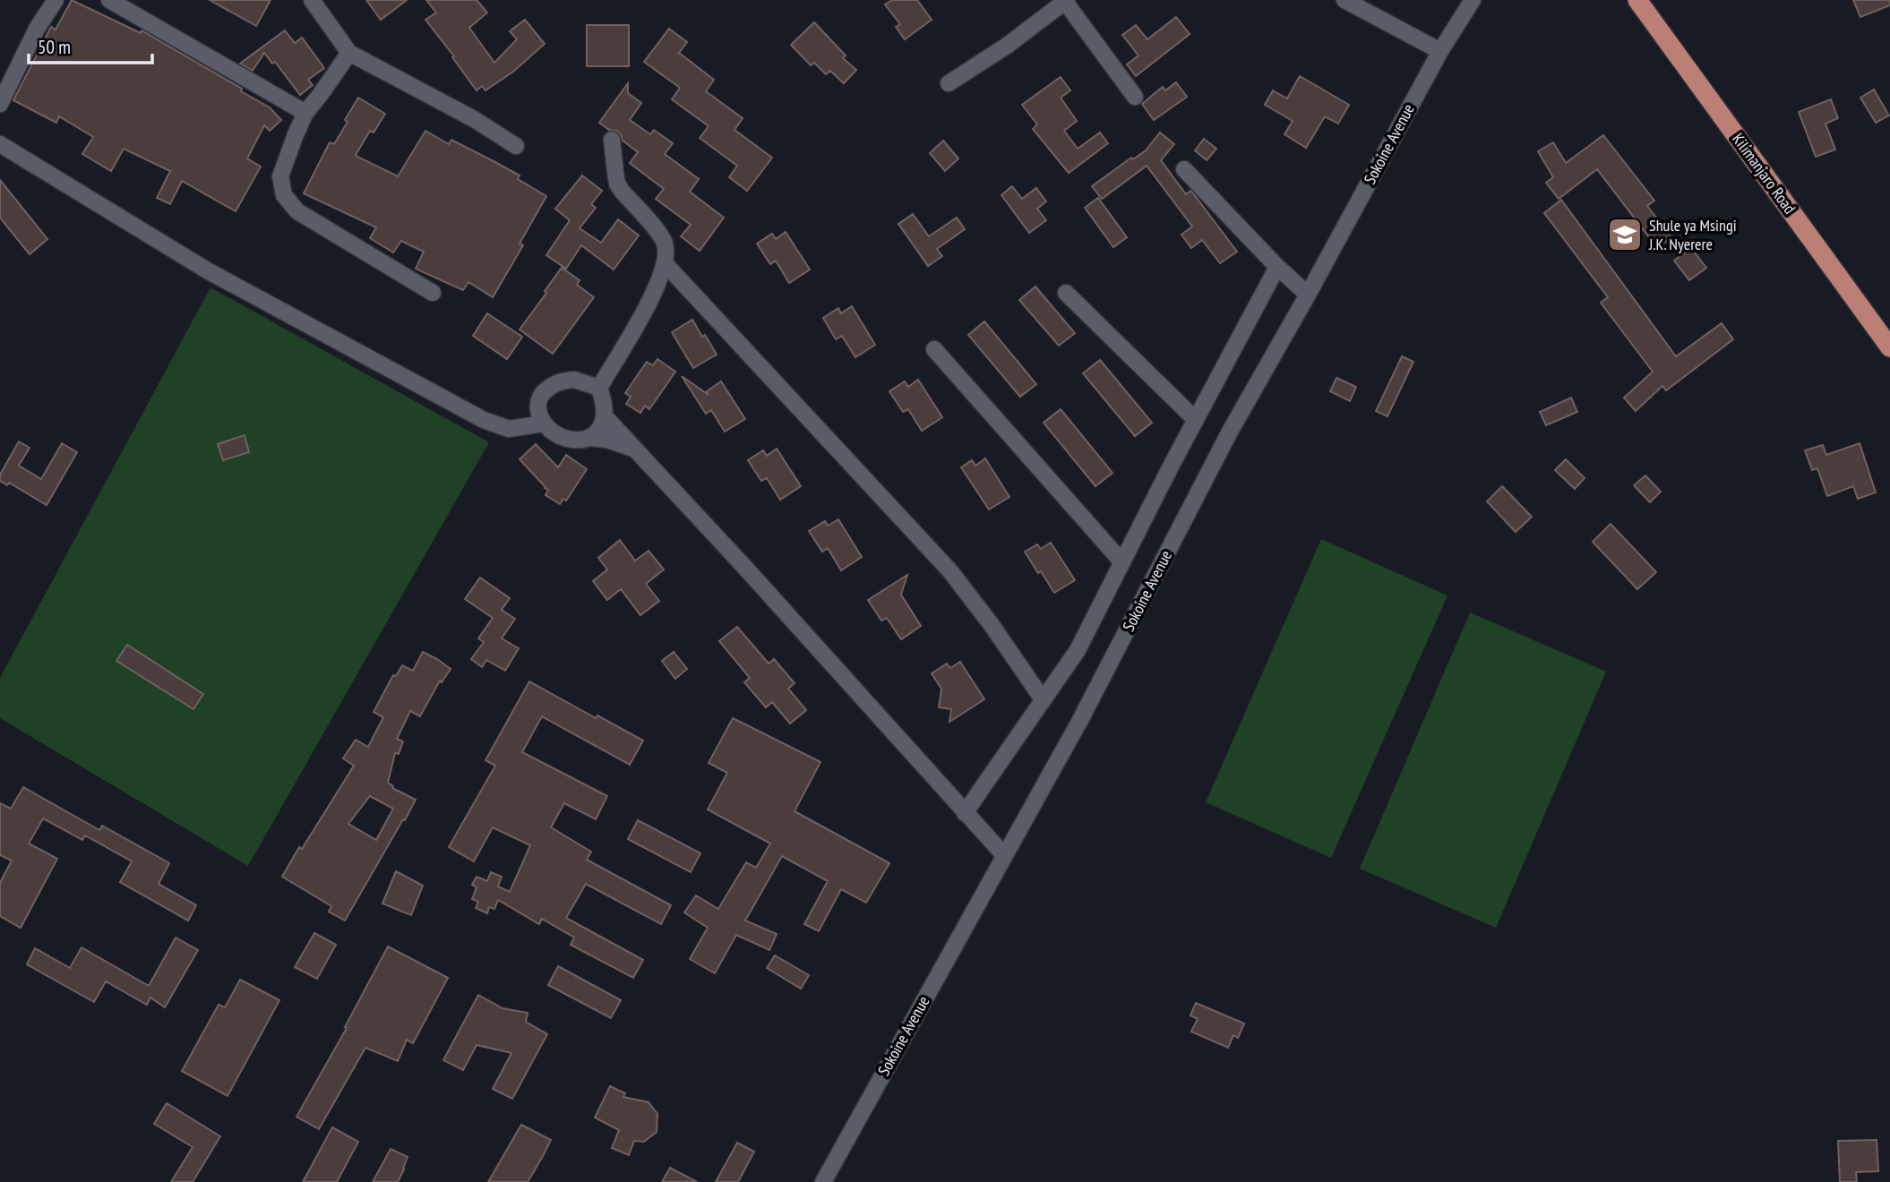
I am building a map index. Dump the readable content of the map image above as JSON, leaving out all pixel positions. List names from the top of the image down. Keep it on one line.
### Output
{"streets":{"main road":["Kilimanjaro Road"],"street":["Sokoine Avenue"]},"places":{"school or university":["Shule ya Msingi J.K. Nyerere"]},"scale_bar":"50 m"}
